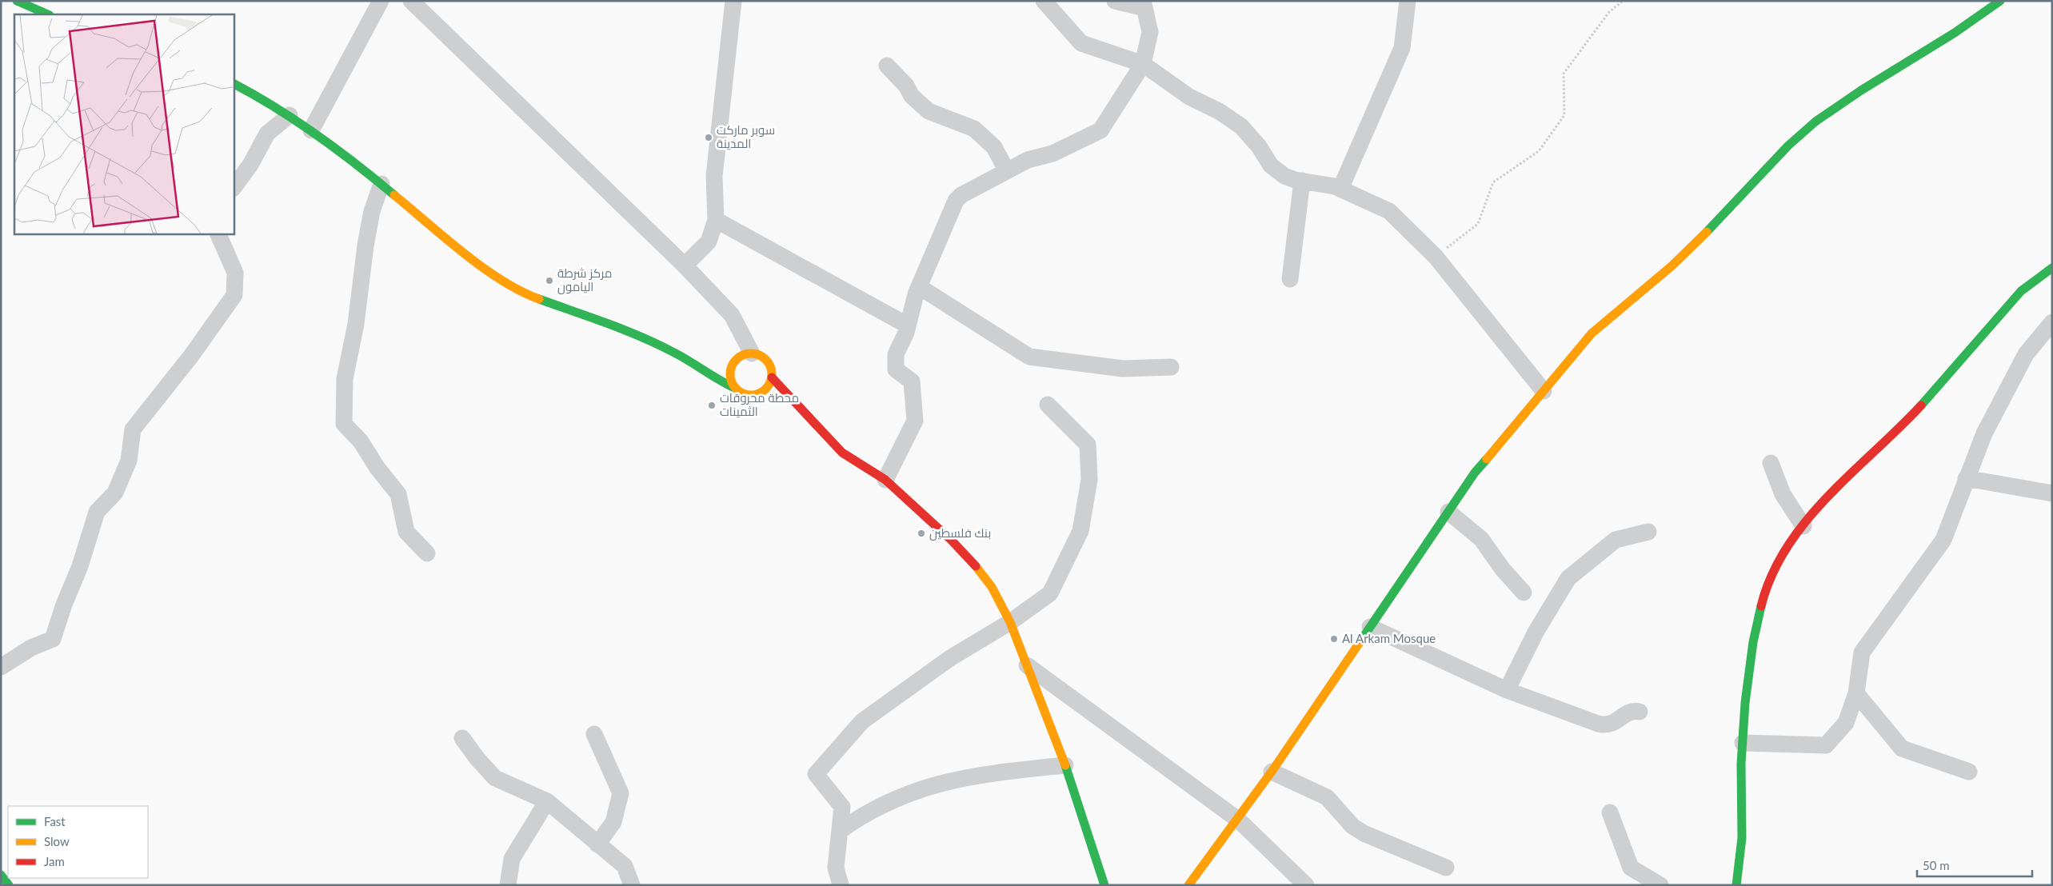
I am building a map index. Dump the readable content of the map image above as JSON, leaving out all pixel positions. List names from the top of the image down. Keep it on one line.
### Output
{"places":["سوبر ماركت المدينة","مركز شرطة اليامون","محطة محروقات الثمينات","بنك فلسطين","Al Arkam Mosque"],"legend":["Fast","Slow","Jam"],"scale_bar":"50 m"}
